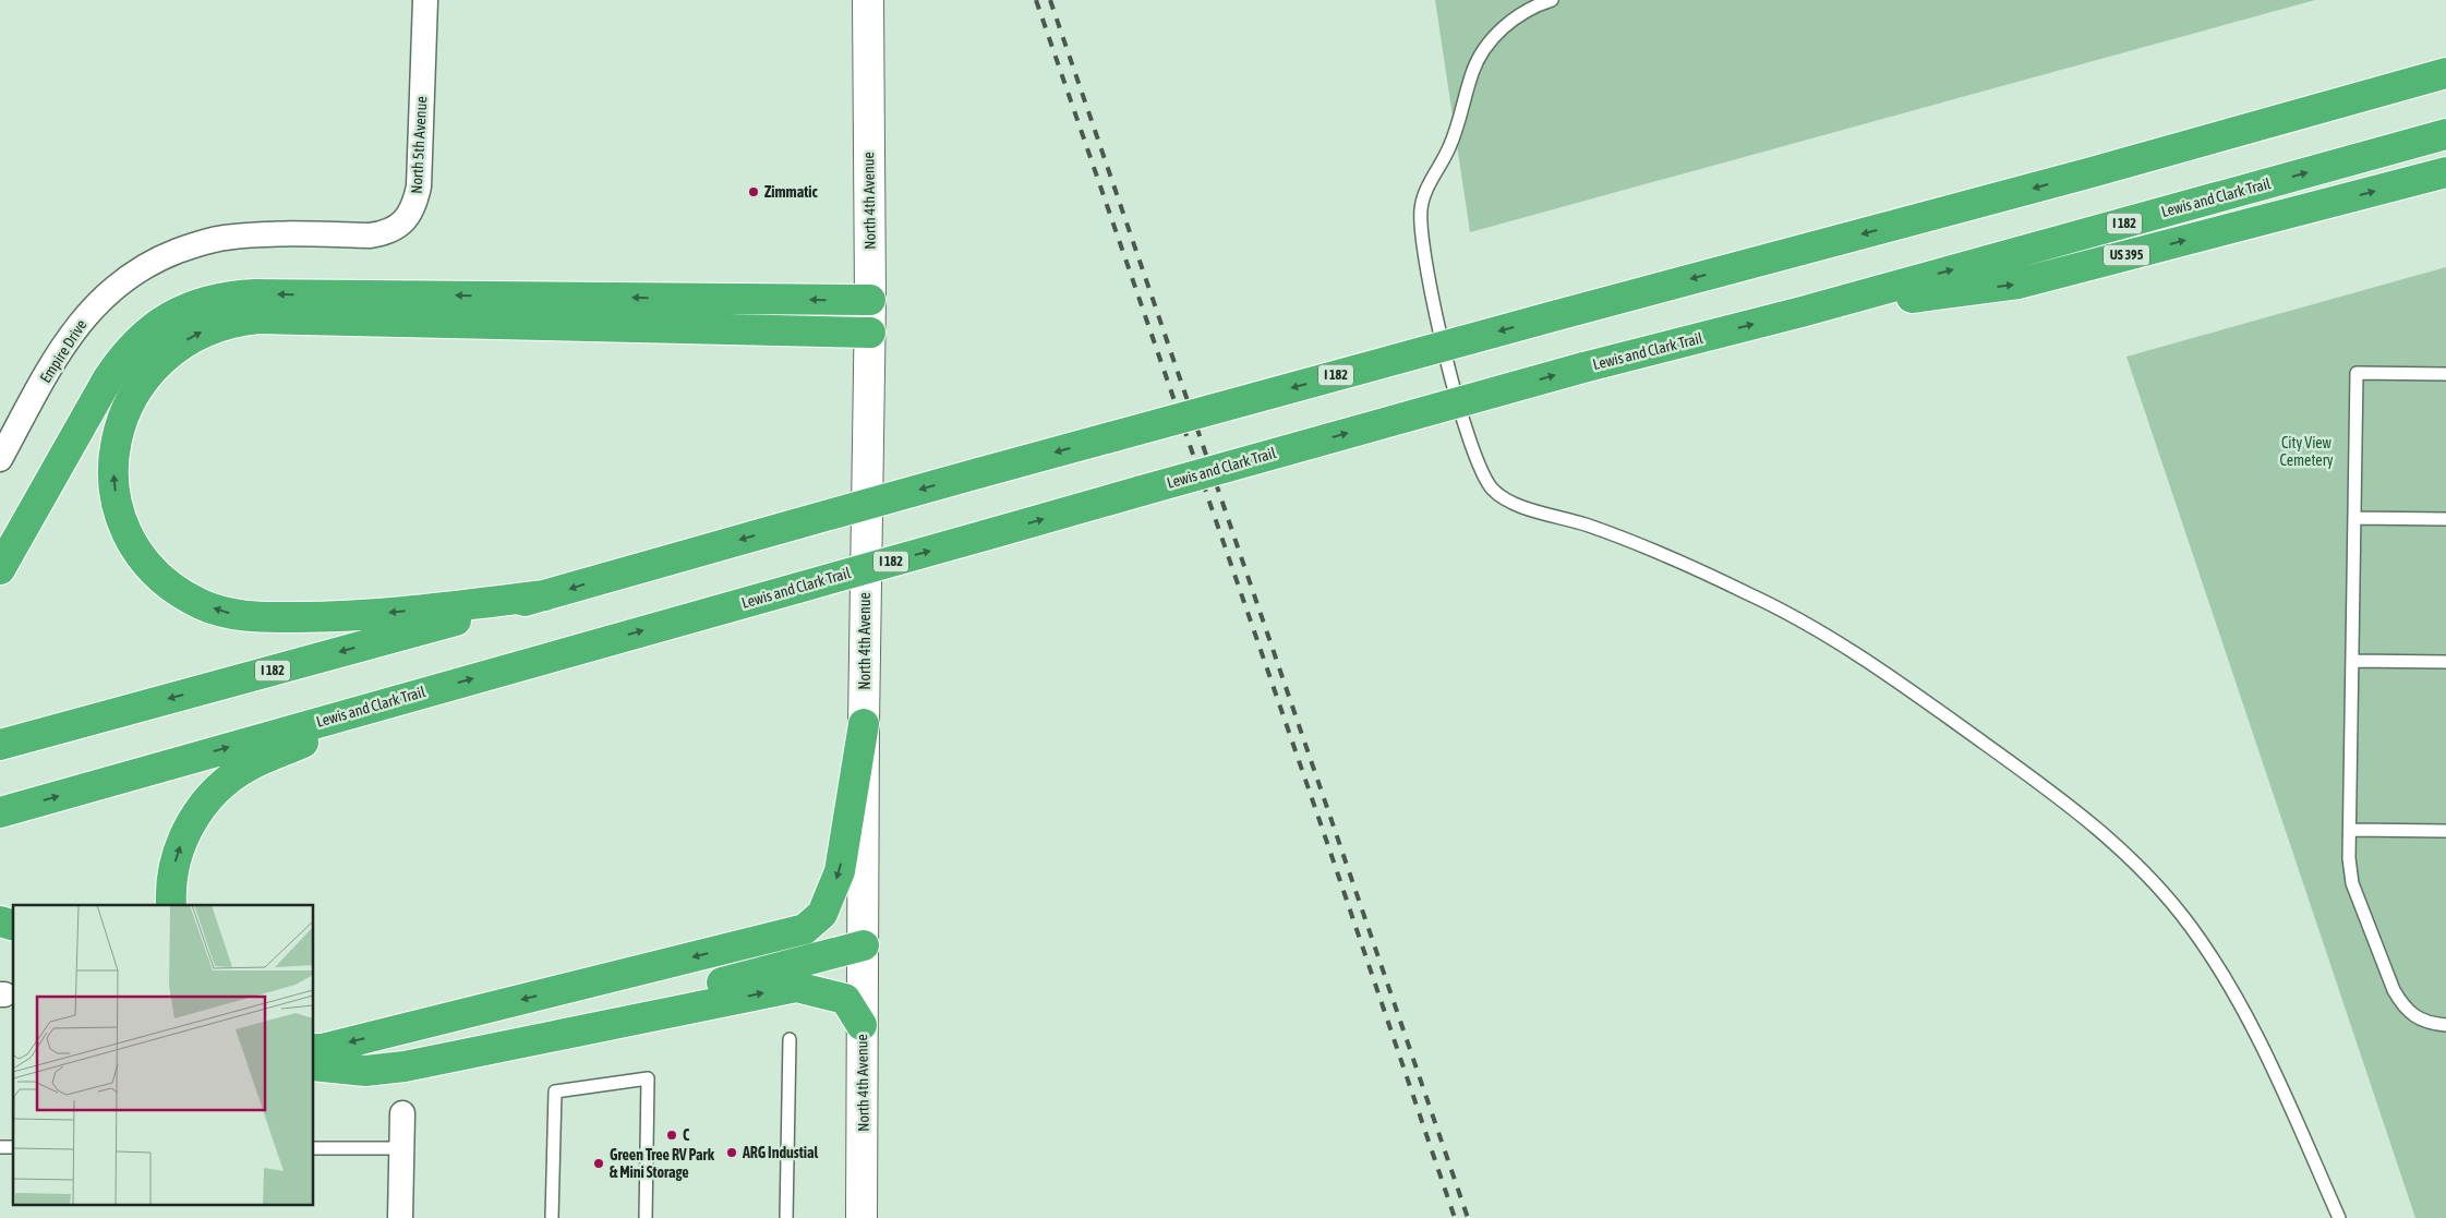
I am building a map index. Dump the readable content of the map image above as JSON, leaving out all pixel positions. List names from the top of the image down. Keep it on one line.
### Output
{"streets":{"highway":["Lewis and Clark Trail","I 182","US 395"],"main road":["North 4th Avenue"],"street":["North 5th Avenue","Empire Drive"]},"crossings":[["North 5th Avenue","Empire Drive"],["Lewis and Clark Trail","US 395"]],"parks":["City View Cemetery"],"places":["Zimmatic","C","ARG Industial","Green Tree RV Park & Mini Storage"]}
